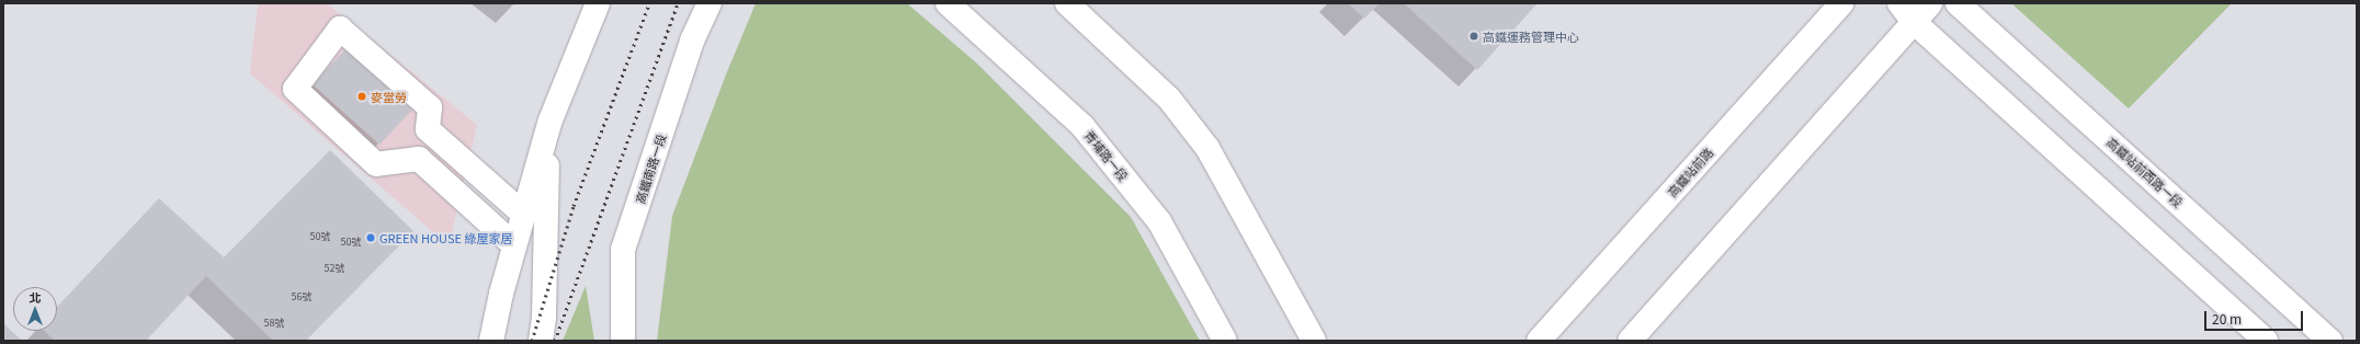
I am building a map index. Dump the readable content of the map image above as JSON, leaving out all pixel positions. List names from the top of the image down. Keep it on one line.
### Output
{"streets":{"street":["青埔路一段","高鐵南路一段","高鐵站前路","高鐵站前西路一段"]},"places":["高鐵運務管理中心","麥當勞","GREEN HOUSE 綠屋家居"],"house_numbers":["50號","50號","52號","56號","58號"],"scale_bar":"20 m","north":"top"}
